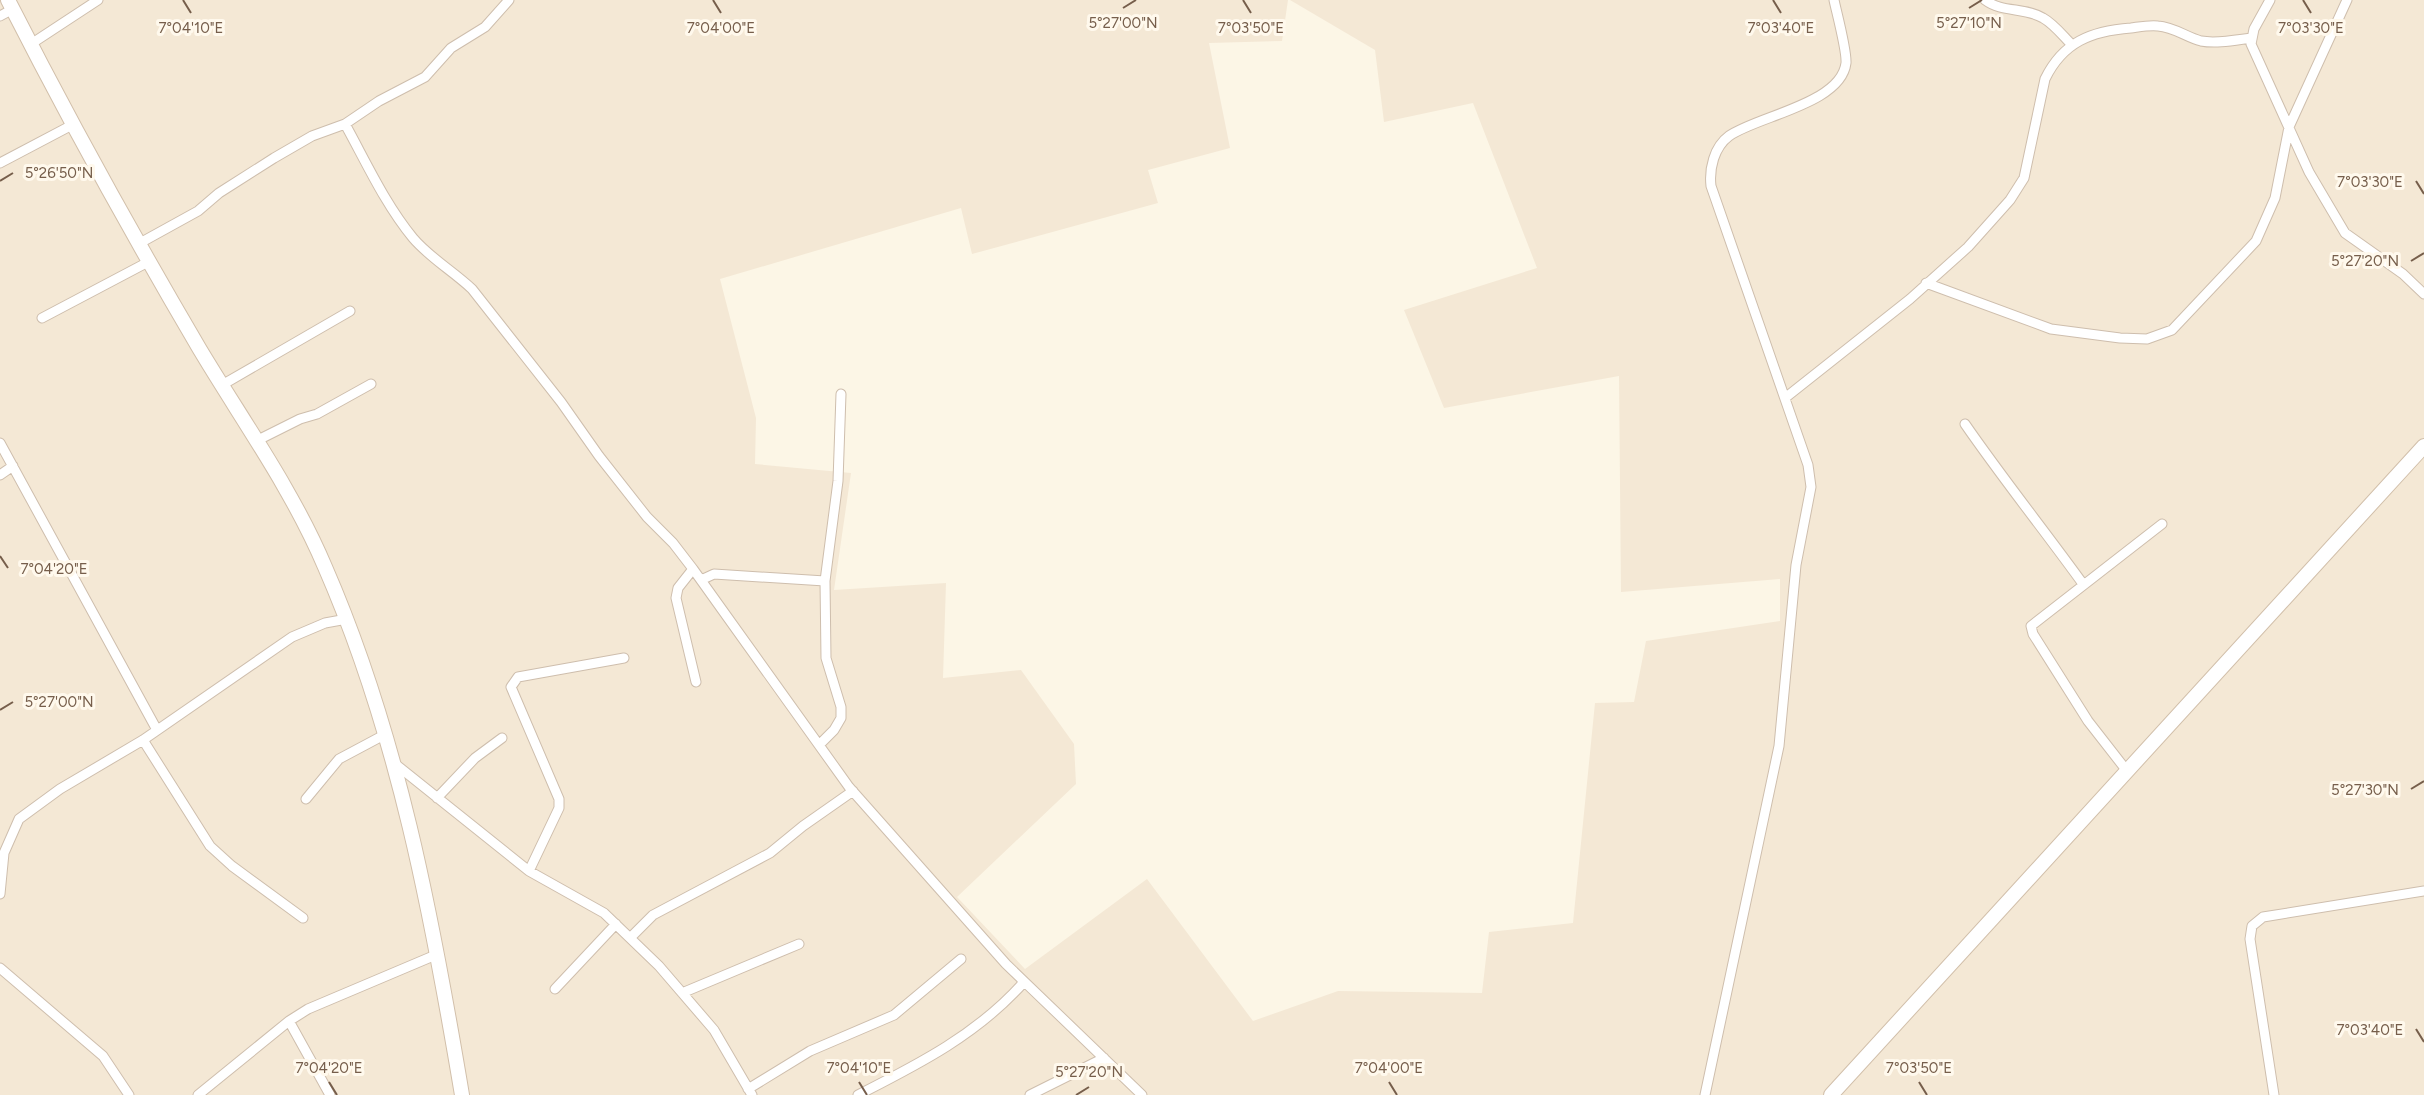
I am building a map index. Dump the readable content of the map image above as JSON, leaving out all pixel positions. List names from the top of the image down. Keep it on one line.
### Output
{"coordinates":["5°27'10\"N","5°27'00\"N","7°03'30\"E","7°04'10\"E","7°04'00\"E","7°03'50\"E","7°03'40\"E","5°26'50\"N","5°27'20\"N","7°04'20\"E","5°27'30\"N"]}
